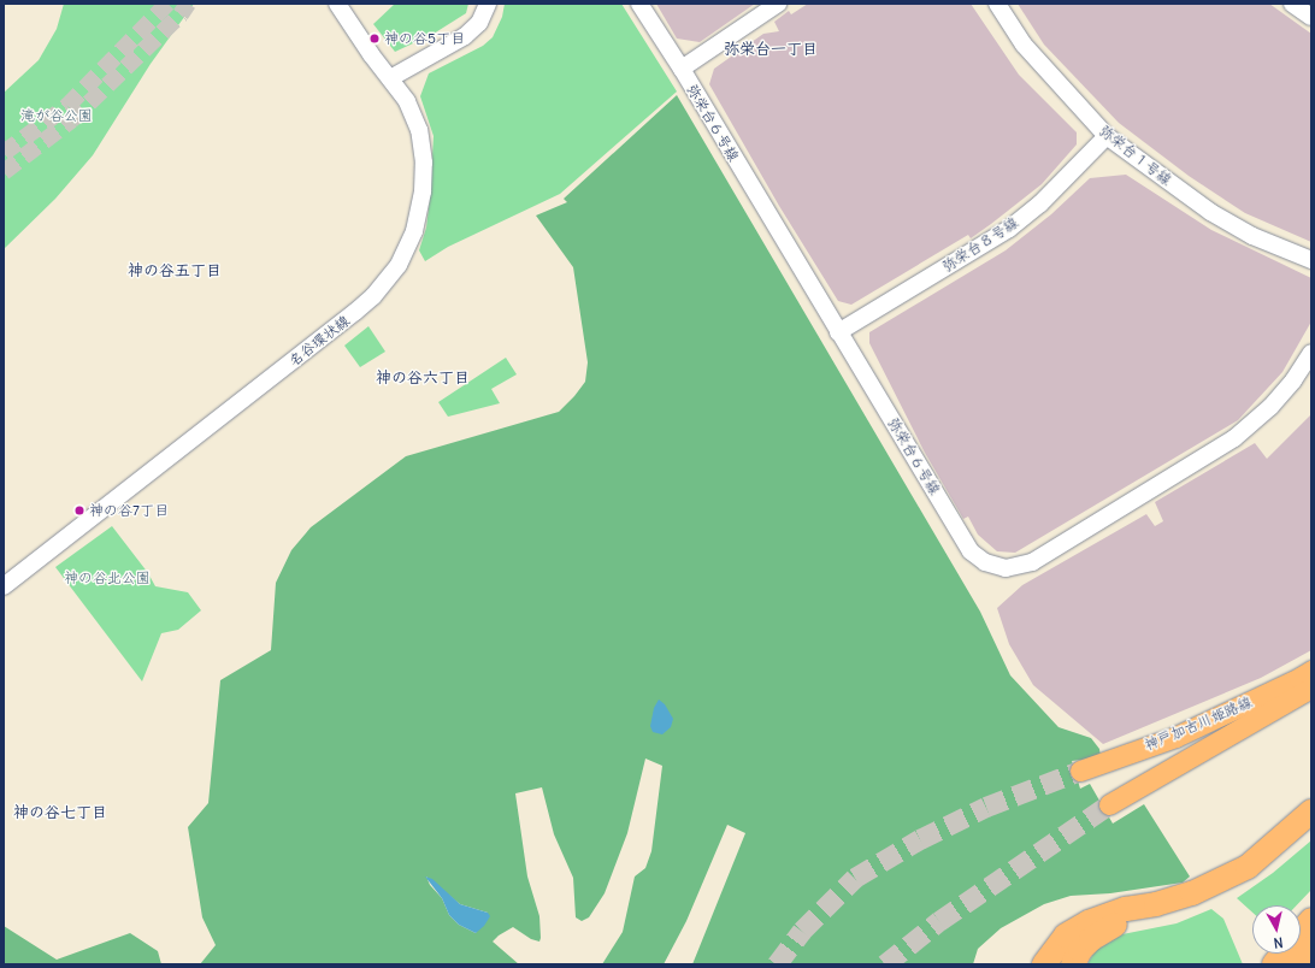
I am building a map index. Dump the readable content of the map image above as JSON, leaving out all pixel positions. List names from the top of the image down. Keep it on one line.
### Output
{"streets":{"main road":["神戸加古川姫路線"],"street":["弥栄台６号線","弥栄台１号線","弥栄台８号線","名谷環状線"]},"crossings":[["弥栄台６号線","弥栄台８号線"],["弥栄台１号線","弥栄台８号線"]],"districts":["弥栄台一丁目","神の谷五丁目","神の谷六丁目","神の谷七丁目"],"parks":["滝が谷公園","神の谷北公園"],"places":["神の谷5丁目","神の谷7丁目"],"north":"bottom"}
